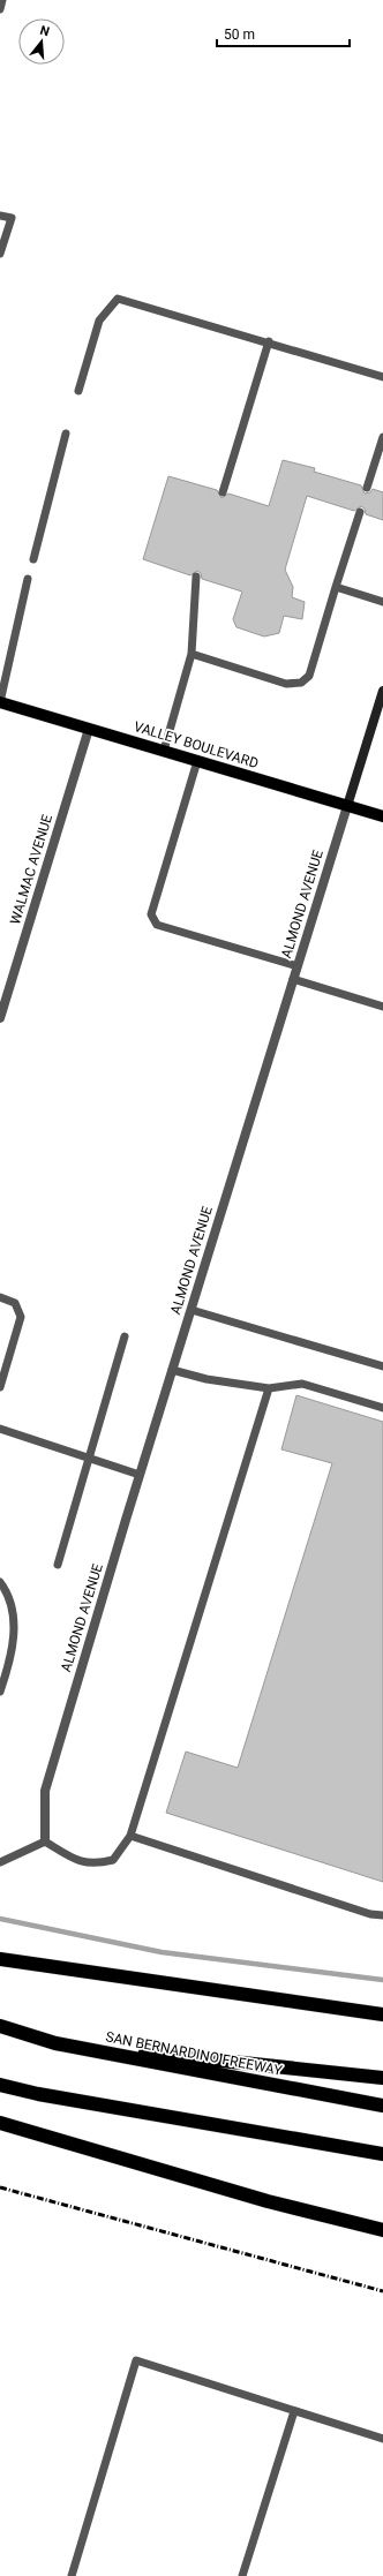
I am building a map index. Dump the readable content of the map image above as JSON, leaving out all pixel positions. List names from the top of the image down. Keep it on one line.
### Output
{"streets":{"highway":["SAN BERNARDINO FREEWAY"],"main road":["VALLEY BOULEVARD"],"street":["WALMAC AVENUE","ALMOND AVENUE"]},"crossings":[["VALLEY BOULEVARD","WALMAC AVENUE"],["VALLEY BOULEVARD","ALMOND AVENUE"]],"scale_bar":"50 m","north":"top"}
